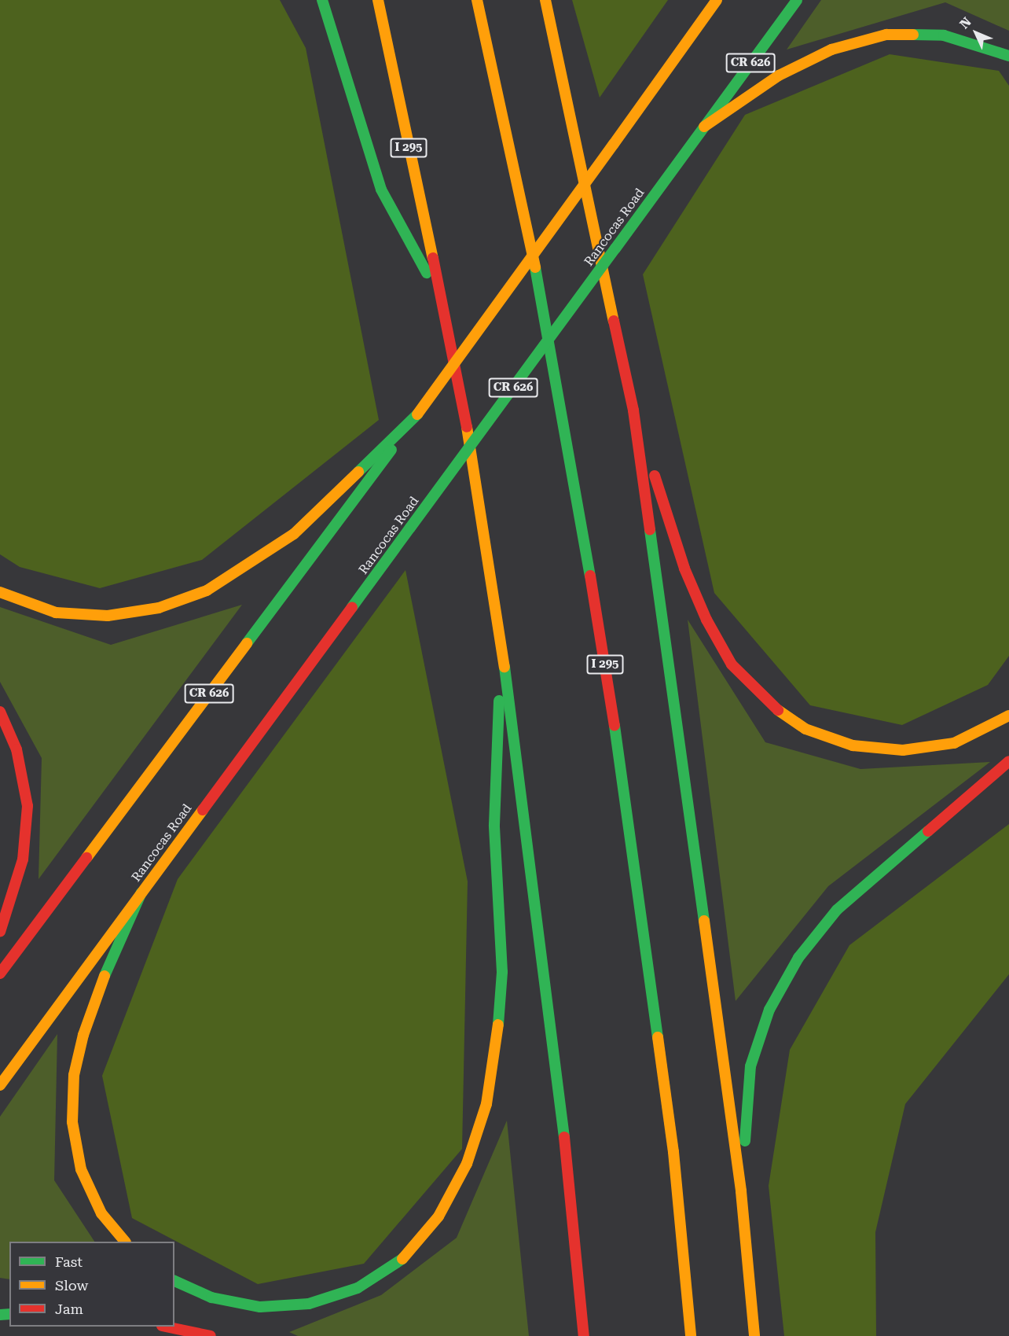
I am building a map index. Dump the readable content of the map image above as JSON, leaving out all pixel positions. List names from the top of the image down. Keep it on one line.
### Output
{"streets":{"main road":["CR 626","I 295","Rancocas Road"]},"legend":["Fast","Slow","Jam"],"north":"top left"}
